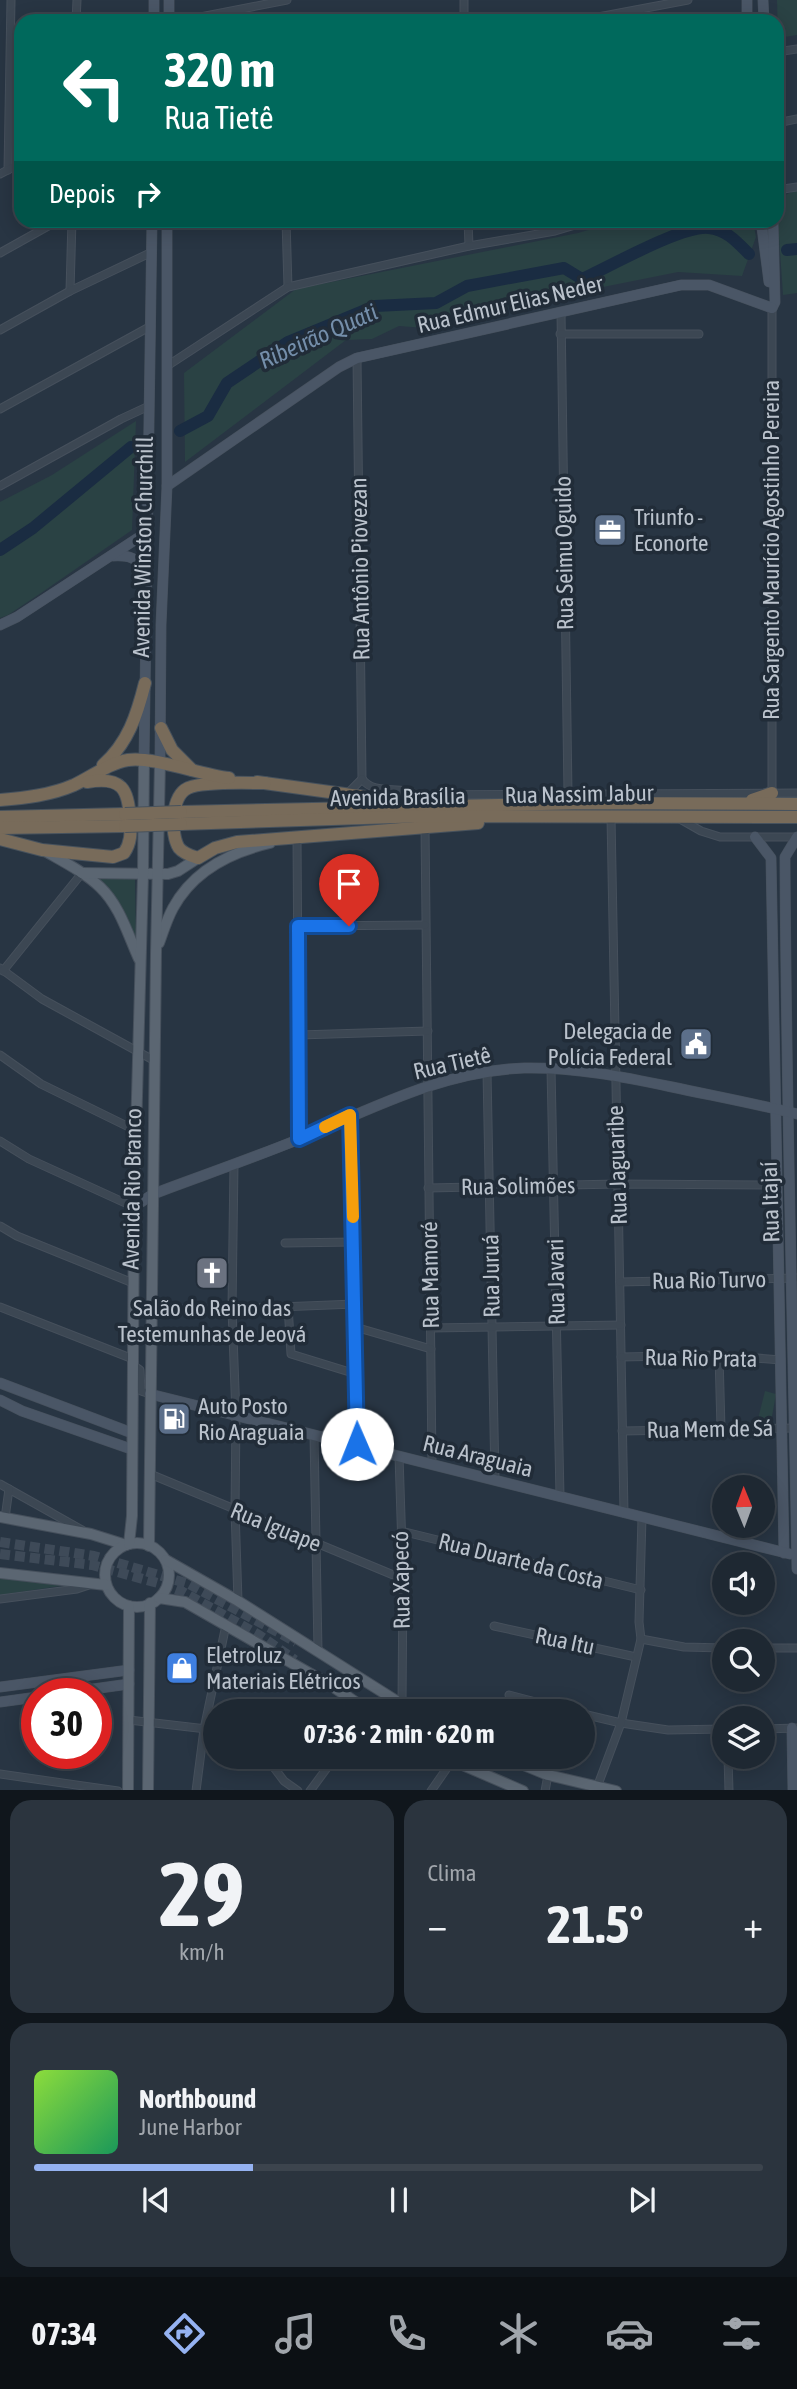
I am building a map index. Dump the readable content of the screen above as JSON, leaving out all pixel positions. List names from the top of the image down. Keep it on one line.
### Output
{"streets":{"highway":["Avenida Brasília"],"main road":["Avenida Winston Churchill","Avenida Rio Branco"],"street":["Rua Edmur Elias Neder","Rua Sargento Maurício Agostinho Pereira","Rua Seimu Oguido","Rua Antônio Piovezan","Rua Nassim Jabur","Rua Tietê","Rua Jaguaribe","Rua Solimões","Rua Itajaí","Rua Mamoré","Rua Juruá","Rua Rio Turvo","Rua Javari","Rua Rio Prata","Rua Mem de Sá","Rua Araguaia","Rua Iguape","Rua Duarte da Costa","Rua Xapecó","Rua Itu"]},"crossings":[["Rua Edmur Elias Neder","Avenida Winston Churchill"],["Rua Edmur Elias Neder","Rua Sargento Maurício Agostinho Pereira"],["Rua Edmur Elias Neder","Rua Seimu Oguido"],["Rua Edmur Elias Neder","Rua Antônio Piovezan"],["Avenida Winston Churchill","Avenida Rio Branco"],["Rua Sargento Maurício Agostinho Pereira","Rua Nassim Jabur"],["Rua Seimu Oguido","Rua Nassim Jabur"],["Rua Antônio Piovezan","Rua Nassim Jabur"],["Rua Nassim Jabur","Avenida Brasília"],["Avenida Brasília","Rua Jaguaribe"],["Rua Tietê","Rua Jaguaribe"],["Rua Tietê","Avenida Rio Branco"],["Rua Tietê","Rua Itajaí"],["Rua Tietê","Rua Mamoré"],["Rua Tietê","Rua Juruá"],["Rua Tietê","Rua Javari"],["Rua Jaguaribe","Rua Solimões"],["Rua Jaguaribe","Rua Rio Turvo"],["Rua Jaguaribe","Rua Rio Prata"],["Rua Jaguaribe","Rua Mem de Sá"],["Rua Jaguaribe","Rua Araguaia"],["Rua Solimões","Rua Itajaí"],["Rua Solimões","Rua Mamoré"],["Rua Solimões","Rua Juruá"],["Rua Solimões","Rua Javari"],["Avenida Rio Branco","Rua Araguaia"],["Avenida Rio Branco","Rua Iguape"],["Rua Itajaí","Rua Rio Turvo"],["Rua Itajaí","Rua Rio Prata"],["Rua Itajaí","Rua Mem de Sá"],["Rua Itajaí","Rua Araguaia"],["Rua Mamoré","Rua Araguaia"],["Rua Juruá","Rua Araguaia"],["Rua Javari","Rua Araguaia"],["Rua Araguaia","Rua Xapecó"],["Rua Iguape","Rua Xapecó"],["Rua Duarte da Costa","Rua Xapecó"]],"water":["Ribeirão Quati"],"places":{"office":["Triunfo - Econorte"],"public building":["Delegacia de Polícia Federal"],"church":["Salão do Reino das Testemunhas de Jeová"],"fuel station":["Auto Posto Rio Araguaia"],"shop":["Eletroluz Materiais Elétricos"]},"north":"top","page":{"turn":["320 m","Rua Tietê"],"then":"Depois","limit":"30","trip":"07:36 · 2 min · 620 m","tile":[["29","km/h"],"Clima"],"heat":["−","21.5°","+"],"song":["Northbound","June Harbor"],"tabs":"07:34"}}
